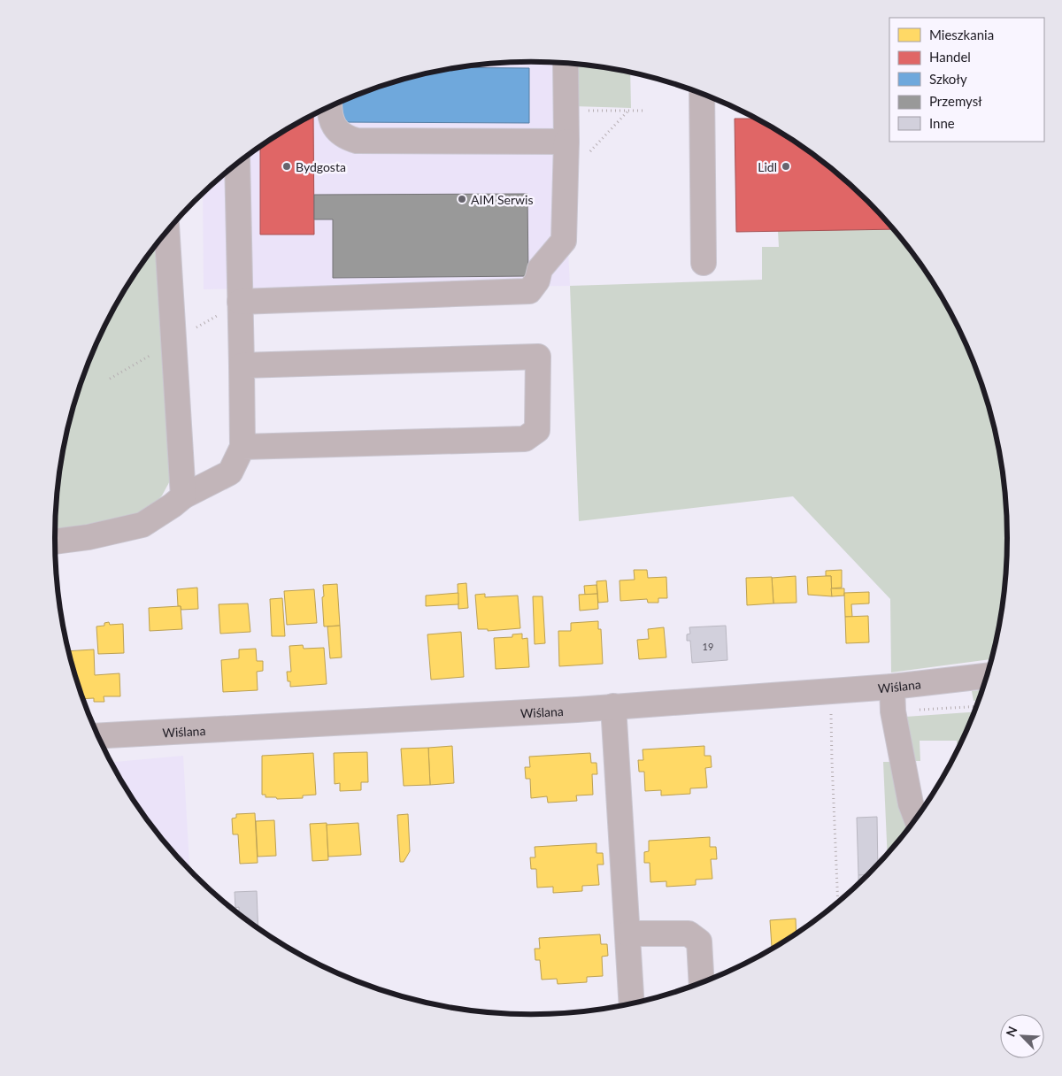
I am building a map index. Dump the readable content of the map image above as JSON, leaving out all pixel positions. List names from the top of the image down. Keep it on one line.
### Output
{"streets":{"street":["Wiślana"]},"places":["Bydgosta","Lidl","AIM Serwis"],"house_numbers":["19"],"legend":["Mieszkania","Handel","Szkoły","Przemysł","Inne"],"north":"top left"}
